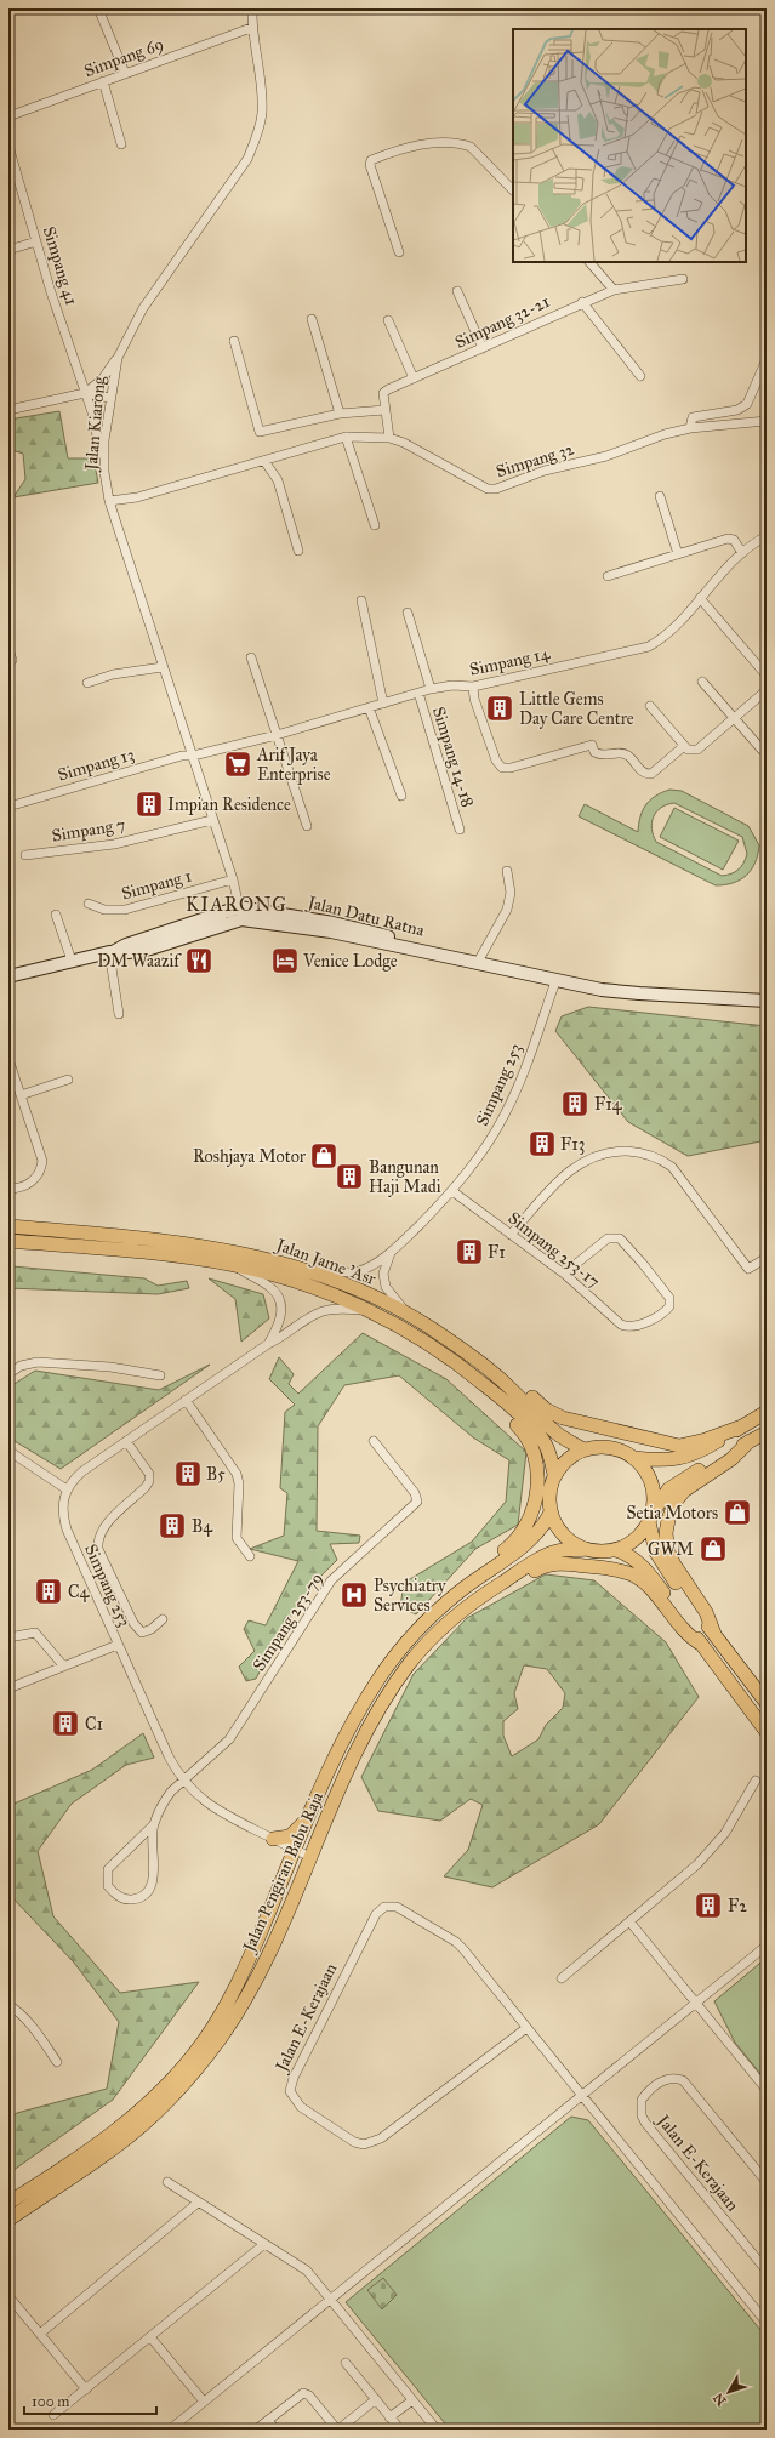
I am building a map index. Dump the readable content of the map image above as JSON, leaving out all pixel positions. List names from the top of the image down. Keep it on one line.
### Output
{"streets":{"main road":["Jalan Datu Ratna","Jalan Jame 'Asr","Jalan Pengiran Babu Raja"],"street":["Simpang 69","Simpang 41","Simpang 32-21","Jalan Kiarong","Simpang 32","Simpang 14","Simpang 14-18","Simpang 13","Simpang 7","Simpang 1","Simpang 253","Simpang 253-17","Simpang 253-79","Jalan E-Kerajaan"]},"crossings":[["Simpang 69","Jalan Kiarong"],["Simpang 41","Jalan Kiarong"],["Simpang 32-21","Simpang 32"],["Jalan Kiarong","Simpang 32"],["Jalan Kiarong","Simpang 14"],["Jalan Kiarong","Simpang 13"],["Jalan Kiarong","Simpang 7"],["Jalan Kiarong","Simpang 1"],["Jalan Kiarong","Jalan Datu Ratna"],["Simpang 14","Simpang 14-18"],["Simpang 14","Simpang 13"],["Jalan Datu Ratna","Simpang 253"],["Simpang 253","Simpang 253-17"],["Simpang 253","Jalan Jame 'Asr"],["Simpang 253","Simpang 253-79"],["Simpang 253","Jalan Pengiran Babu Raja"],["Jalan Jame 'Asr","Jalan Pengiran Babu Raja"]],"districts":["KIARONG"],"places":{"building":["Little Gems Day Care Centre","Impian Residence","F14","F13","Bangunan Haji Madi","F1","B5","B4","C4","C1","F2"],"supermarket":["Arif Jaya Enterprise"],"restaurant":["DM Waazif"],"hotel":["Venice Lodge"],"shop":["Roshjaya Motor","Setia Motors","GWM"],"hospital":["Psychiatry Services"]},"scale_bar":"100 m","north":"bottom left"}
